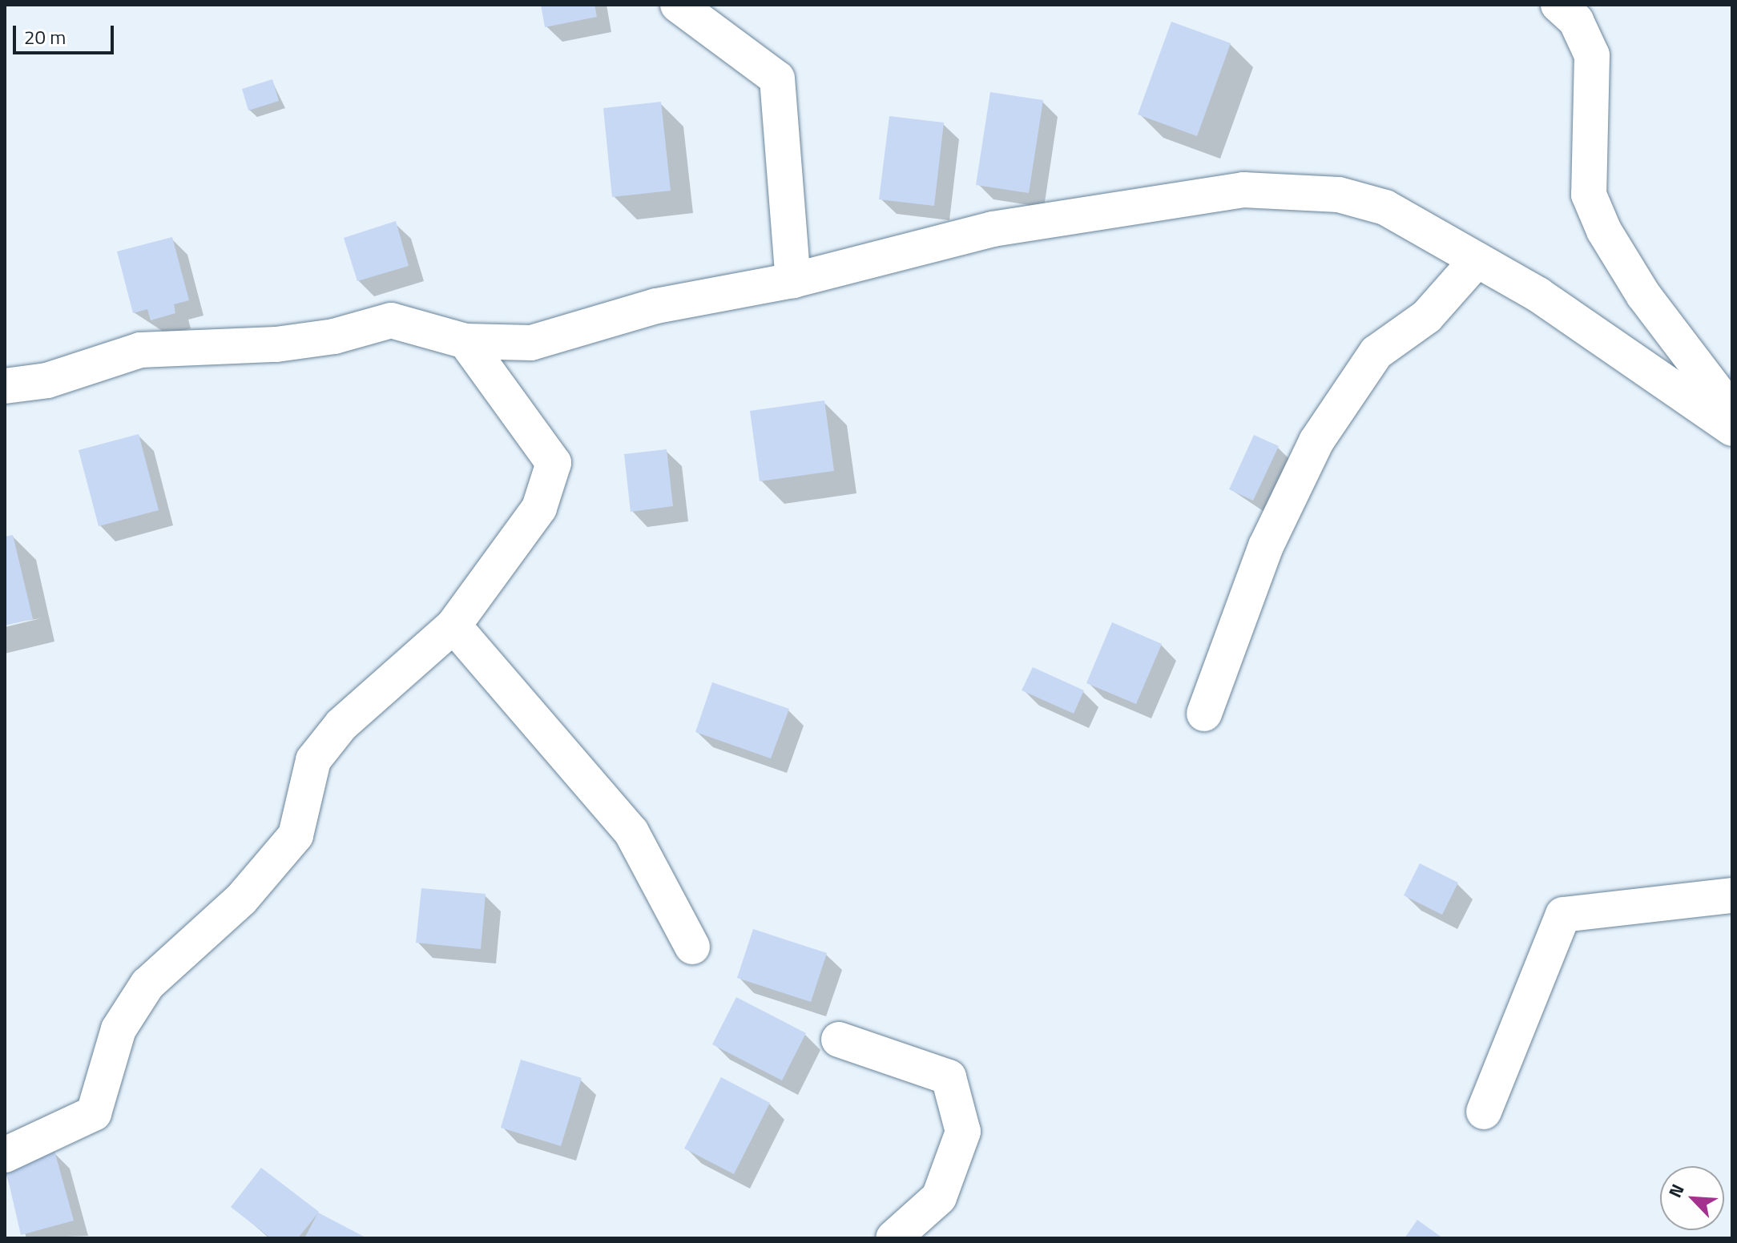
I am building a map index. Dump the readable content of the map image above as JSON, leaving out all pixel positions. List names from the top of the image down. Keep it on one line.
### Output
{"scale_bar":"20 m","north":"top left"}
